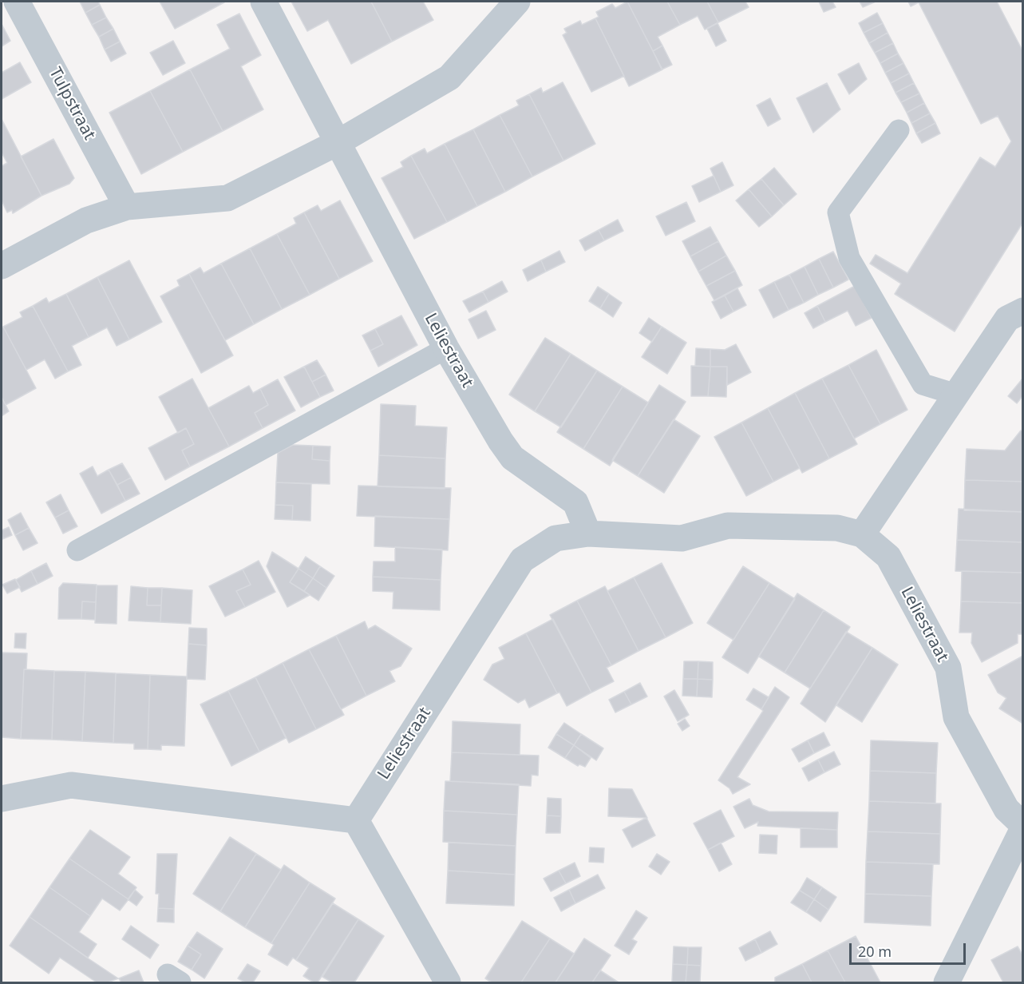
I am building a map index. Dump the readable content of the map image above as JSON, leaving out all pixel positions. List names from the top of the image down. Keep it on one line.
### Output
{"streets":{"street":["Tulpstraat","Leliestraat"]},"scale_bar":"20 m"}
